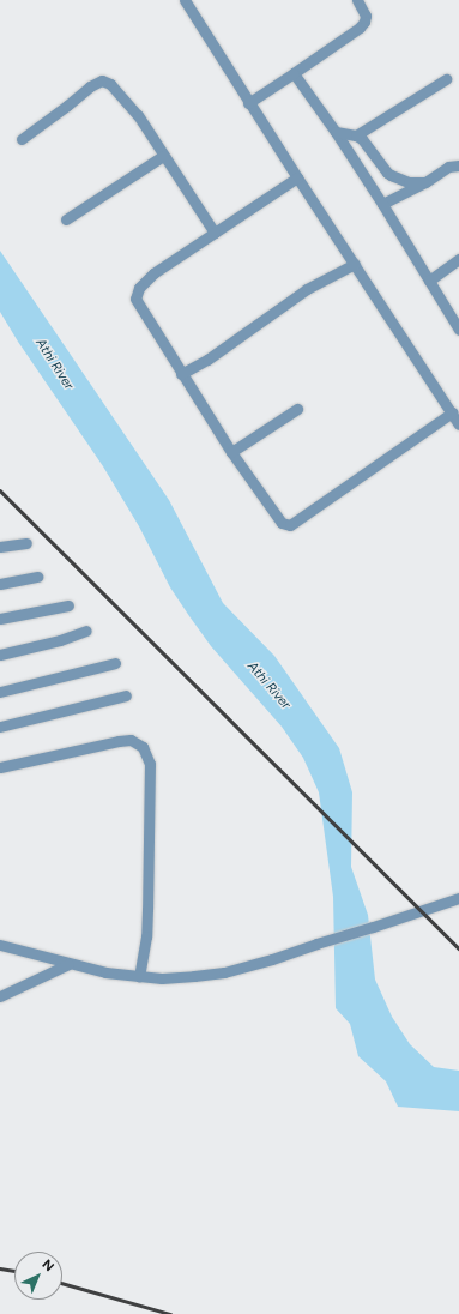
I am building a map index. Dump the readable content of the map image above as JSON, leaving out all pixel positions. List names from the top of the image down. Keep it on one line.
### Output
{"water":["Athi River"],"north":"top right"}
